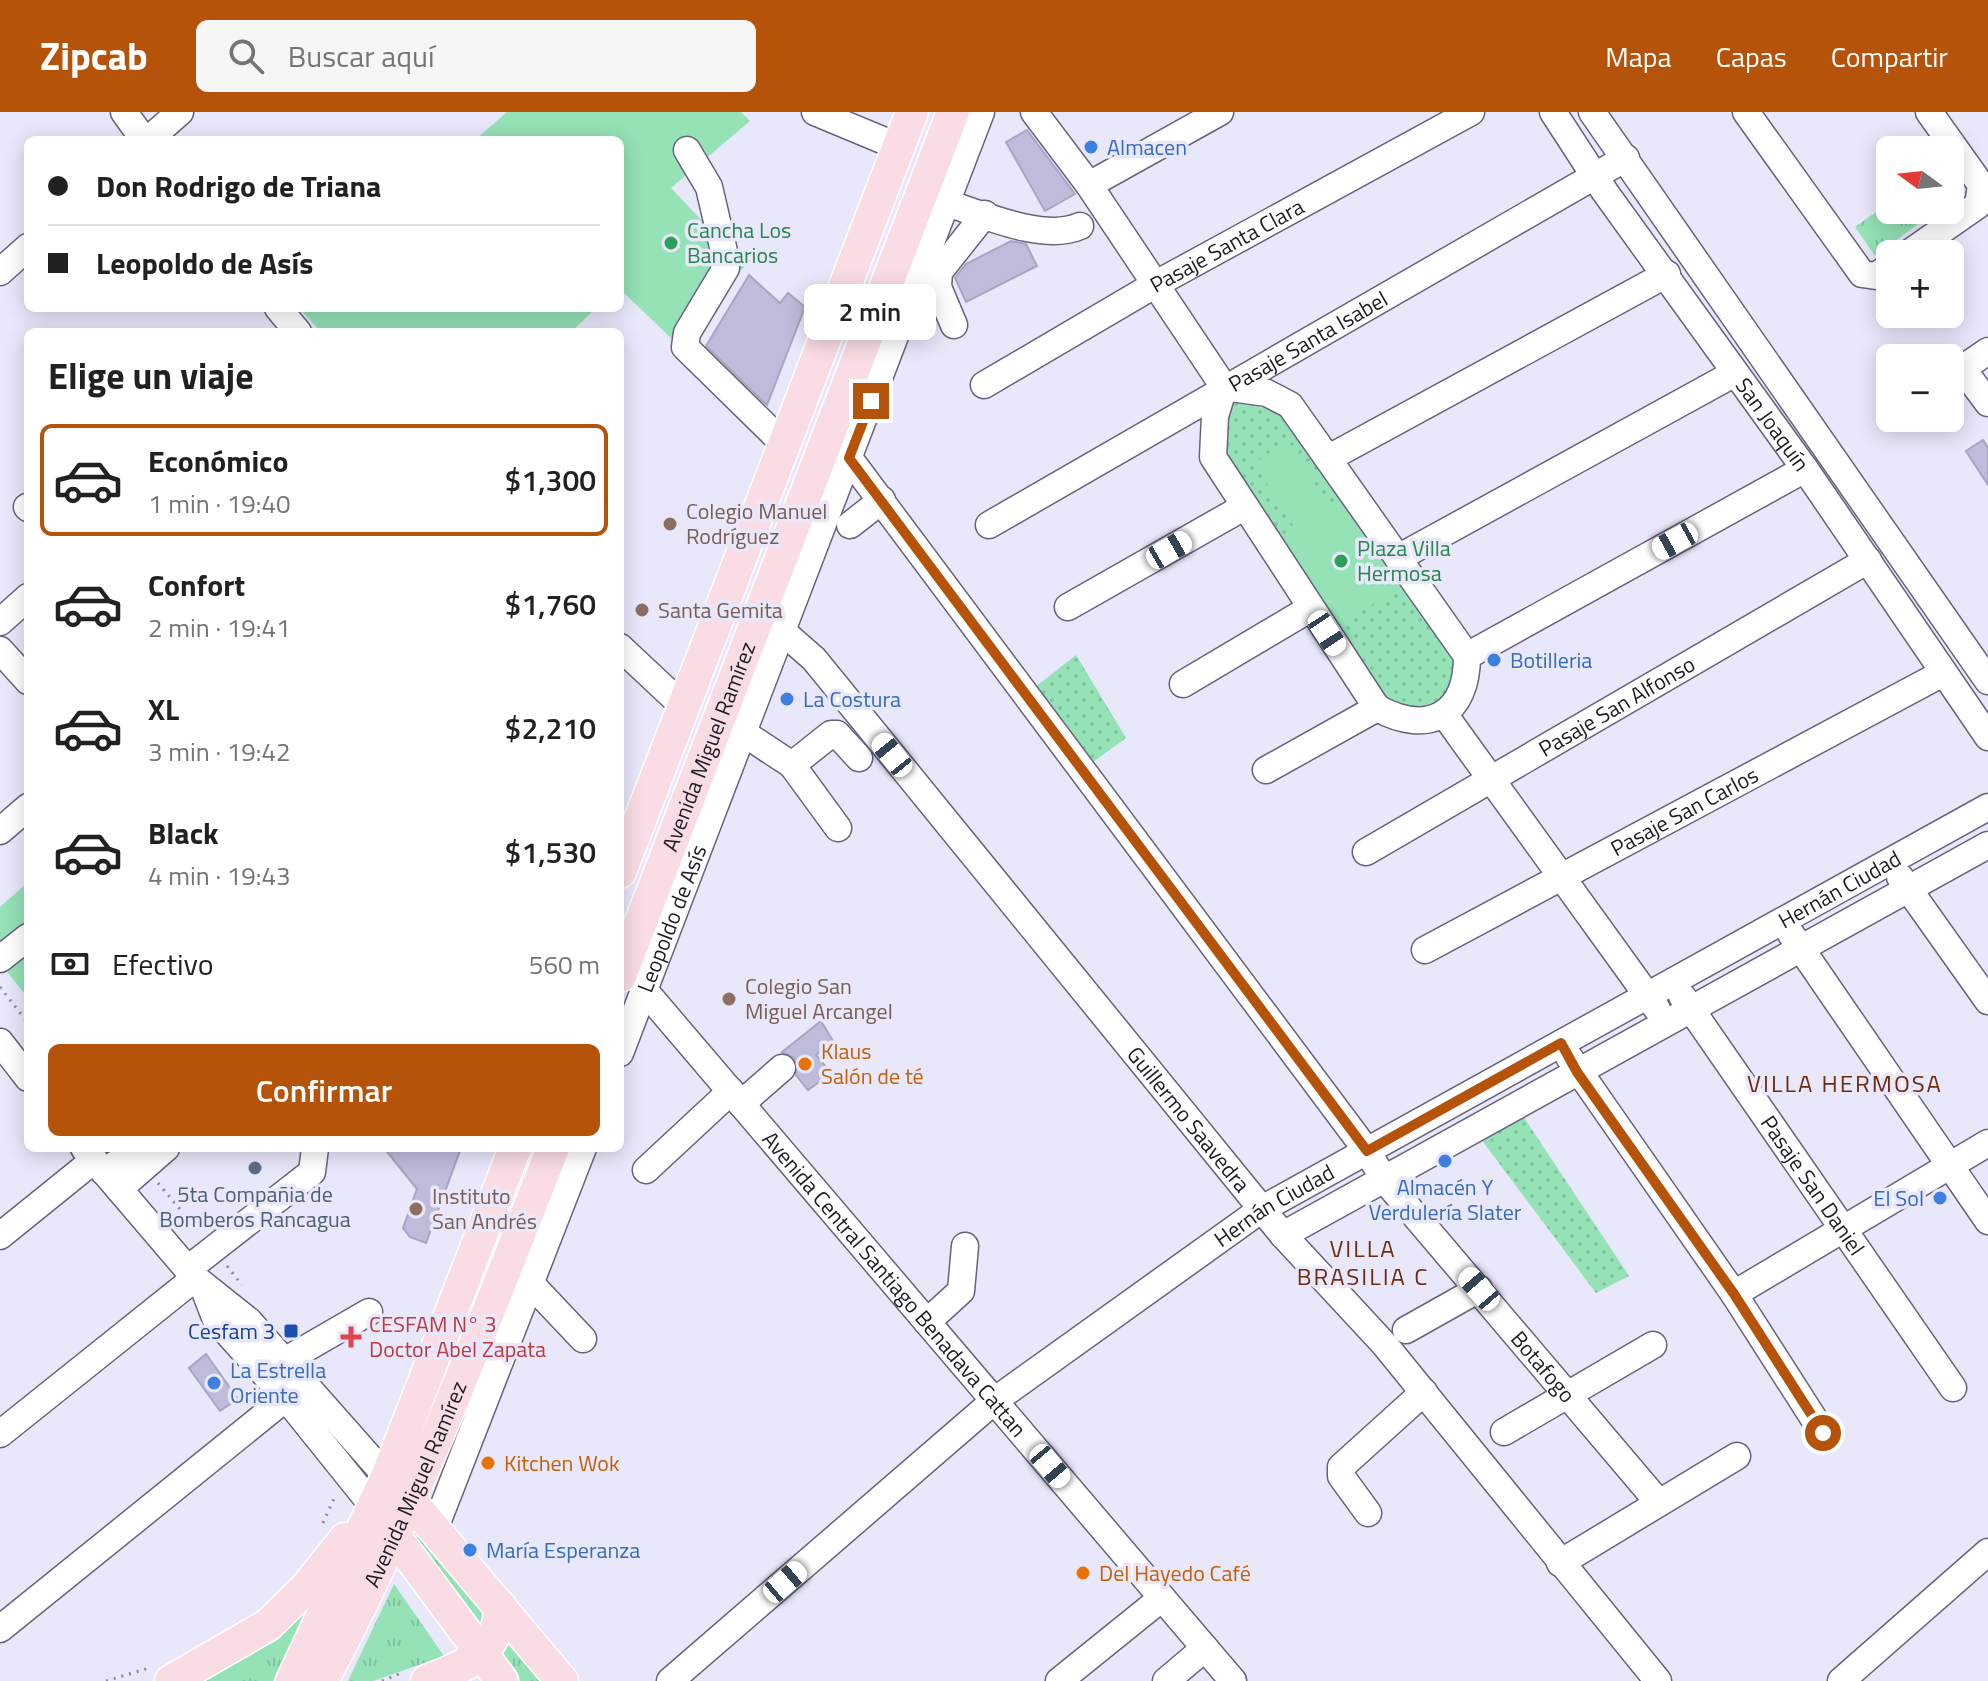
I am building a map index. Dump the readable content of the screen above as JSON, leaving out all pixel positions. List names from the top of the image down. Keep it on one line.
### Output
{"streets":{"main road":["Avenida Miguel Ramírez"],"street":["Pasaje Santa Clara","Pasaje Santa Isabel","San Joaquín","Pasaje San Alfonso","Pasaje San Carlos","Hernán Ciudad","Leopoldo de Asís","Guillermo Saavedra","Pasaje San Daniel","Avenida Central Santiago Benadava Cattan","Botafogo"]},"crossings":[["Pasaje Santa Isabel","San Joaquín"],["San Joaquín","Pasaje San Alfonso"],["San Joaquín","Pasaje San Carlos"],["Avenida Miguel Ramírez","Leopoldo de Asís"],["Avenida Miguel Ramírez","Avenida Central Santiago Benadava Cattan"],["Hernán Ciudad","Guillermo Saavedra"],["Hernán Ciudad","Pasaje San Daniel"],["Hernán Ciudad","Avenida Central Santiago Benadava Cattan"],["Hernán Ciudad","Botafogo"],["Leopoldo de Asís","Guillermo Saavedra"],["Leopoldo de Asís","Avenida Central Santiago Benadava Cattan"],["Leopoldo de Asís","Botafogo"]],"districts":["VILLA HERMOSA","VILLA BRASILIA C"],"places":{"other":["Almacen","Cancha Los Bancarios","Colegio Manuel Rodríguez","Plaza Villa Hermosa","Santa Gemita","Botilleria","La Costura","Colegio San Miguel Arcangel","Klaus Salón de té","Almacén Y Verdulería Slater","5ta Compañia de Bomberos Rancagua","El Sol","Instituto San Andrés","La Estrella Oriente","Kitchen Wok","María Esperanza","Del Hayedo Café"],"transit":["Cesfam 3"],"health":["CESFAM N° 3 Doctor Abel Zapata"]},"north":"left","page":{"header":"Zipcab","search":"Buscar aquí","nav":["Mapa","Capas","Compartir"],"map_buttons":["+","−"],"banner":["Don Rodrigo de Triana","Leopoldo de Asís"],"bubble":"2 min","heading":"Elige un viaje","list":[{"name":"Económico","note":"1 min · 19:40","value":"$1,300"},{"name":"Confort","note":"2 min · 19:41","value":"$1,760"},{"name":"XL","note":"3 min · 19:42","value":"$2,210"},{"name":"Black","note":"4 min · 19:43","value":"$1,530"}],"pay":["Efectivo","560 m"],"buttons":"Confirmar"}}
